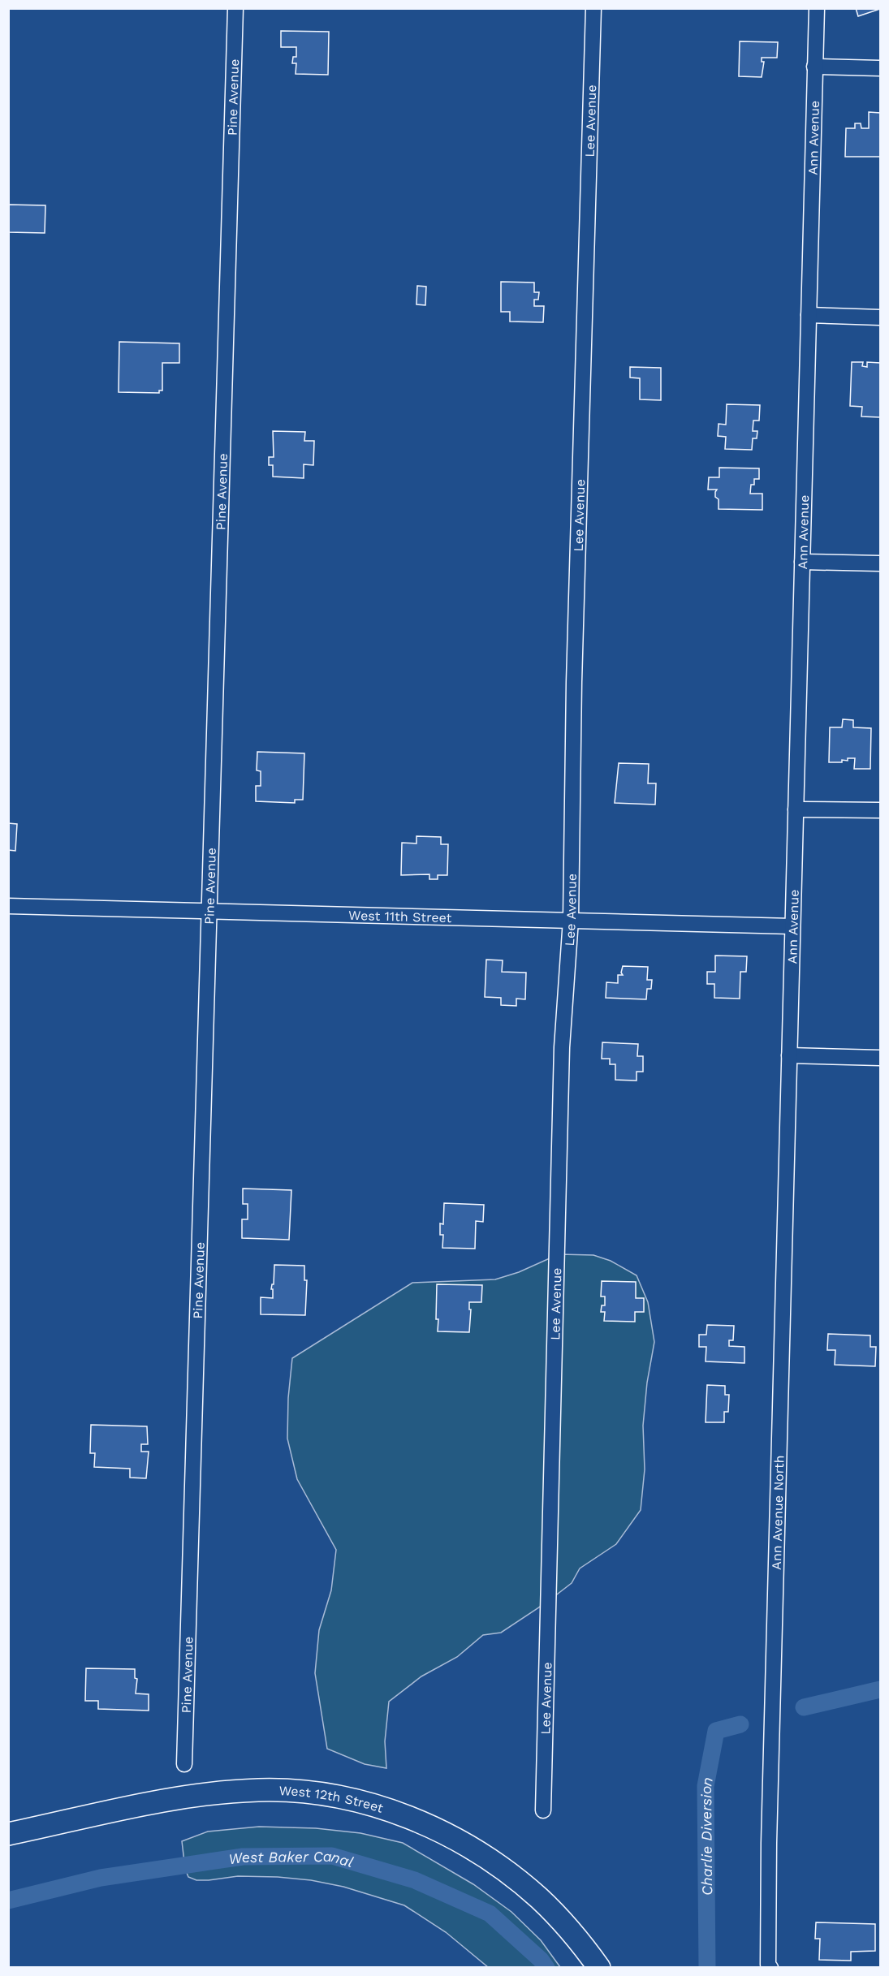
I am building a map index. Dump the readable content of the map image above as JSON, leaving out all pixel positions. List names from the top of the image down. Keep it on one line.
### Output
{"streets":{"street":["Pine Avenue","Lee Avenue","Ann Avenue","West 11th Street","Ann Avenue North","West 12th Street"]},"crossings":[["Pine Avenue","West 11th Street"],["Lee Avenue","West 11th Street"],["Ann Avenue","West 11th Street"],["Ann Avenue","Ann Avenue North"]],"water":["Charlie Diversion","West Baker Canal"]}
